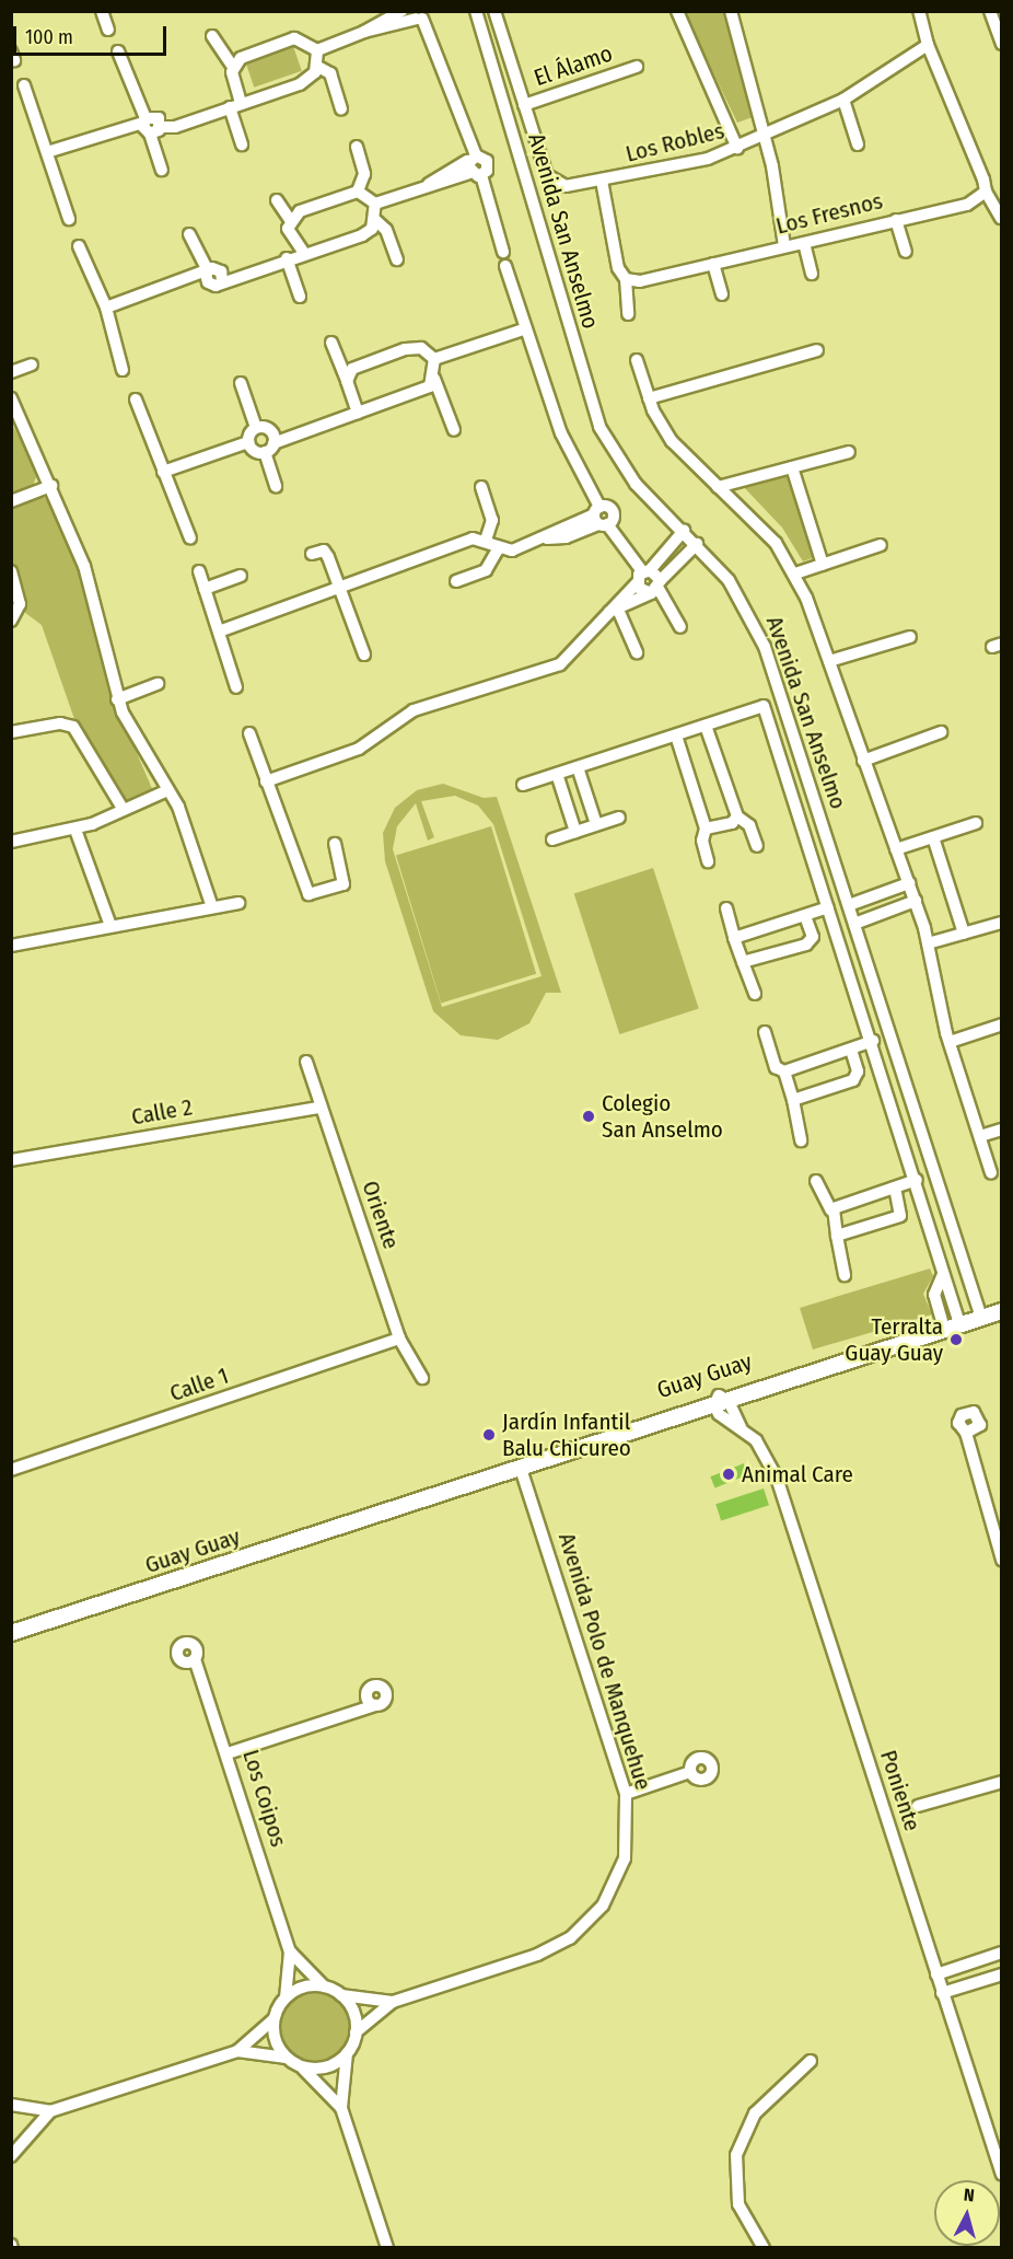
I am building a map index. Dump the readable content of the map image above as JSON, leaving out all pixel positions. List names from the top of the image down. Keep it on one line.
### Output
{"streets":{"street":["El Álamo","Los Robles","Los Fresnos","Avenida San Anselmo","Calle 2","Oriente","Guay Guay","Calle 1","Avenida Polo de Manquehue","Poniente","Los Coipos"]},"crossings":[["El Álamo","Los Robles"],["Avenida San Anselmo","Guay Guay"],["Calle 2","Oriente"],["Oriente","Calle 1"],["Guay Guay","Avenida Polo de Manquehue"],["Guay Guay","Poniente"],["Avenida Polo de Manquehue","Los Coipos"]],"places":["Colegio San Anselmo","Terralta Guay Guay","Jardín Infantil Balu Chicureo","Animal Care"],"scale_bar":"100 m","north":"top"}
